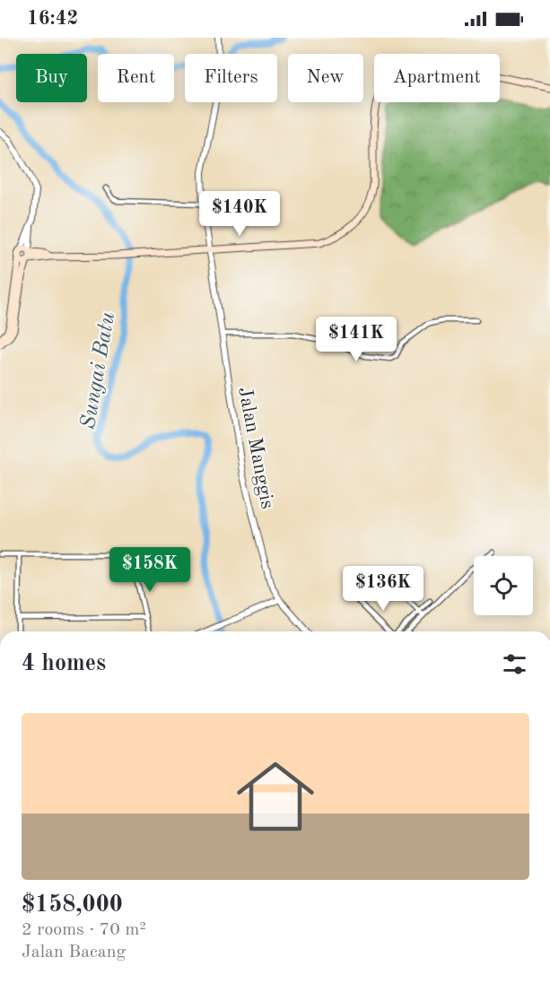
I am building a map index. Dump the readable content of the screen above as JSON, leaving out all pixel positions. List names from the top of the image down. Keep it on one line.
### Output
{"streets":{"street":["Jalan Manggis"]},"water":["Sungai Batu"],"page":{"status":"16:42","chip":["Buy","Rent","Filters","New","Apartment"],"price":["$140K","$141K","$158K","$136K"],"heading":"4 homes","list":[{"name":"$158,000","note":"2 rooms · 70 m² · Jalan Bacang"}]}}
